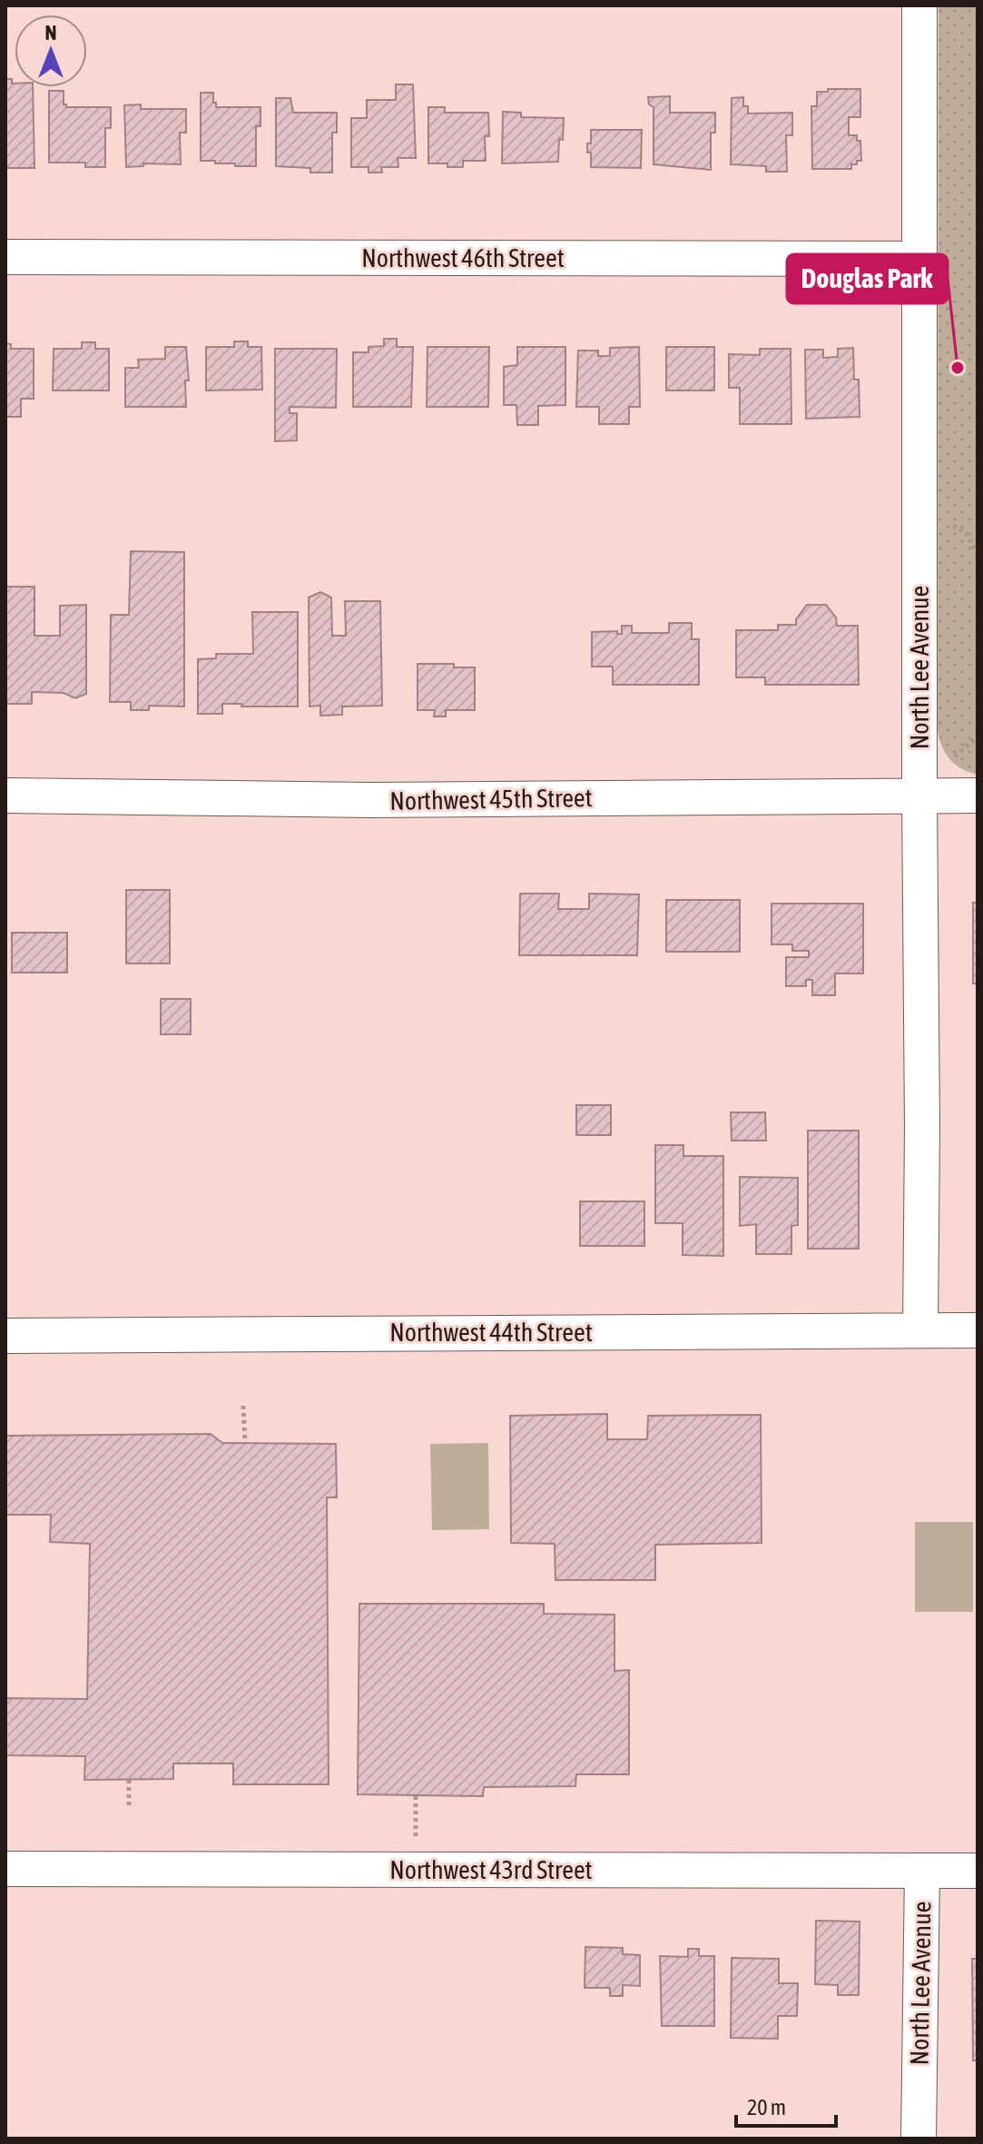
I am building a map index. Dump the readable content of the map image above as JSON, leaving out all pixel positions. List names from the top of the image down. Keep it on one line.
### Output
{"streets":{"street":["Northwest 46th Street","North Lee Avenue","Northwest 45th Street","Northwest 44th Street","Northwest 43rd Street"]},"crossings":[["Northwest 46th Street","North Lee Avenue"],["North Lee Avenue","Northwest 45th Street"],["North Lee Avenue","Northwest 44th Street"],["North Lee Avenue","Northwest 43rd Street"]],"places":["Douglas Park"],"scale_bar":"20 m","north":"top"}
